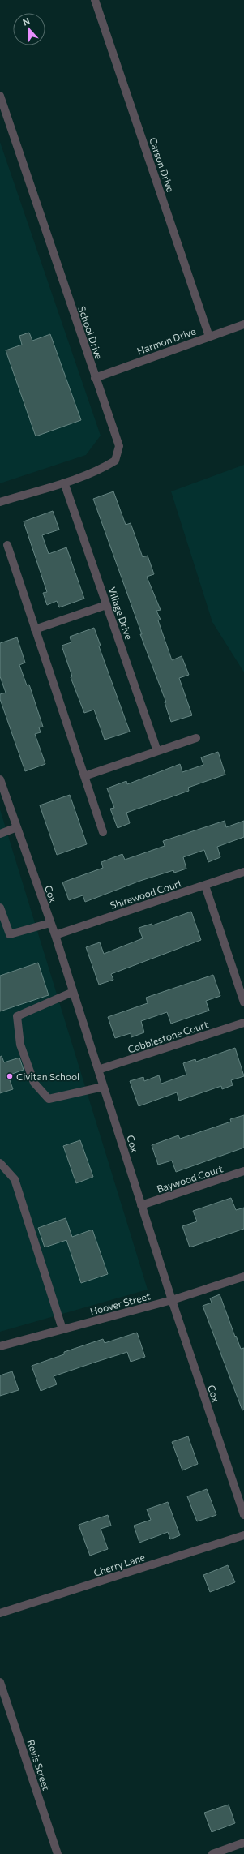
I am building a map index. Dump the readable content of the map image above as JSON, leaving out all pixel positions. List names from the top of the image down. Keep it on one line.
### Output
{"streets":{"street":["Carson Drive","School Drive","Harmon Drive","Village Drive","Cox","Shirewood Court","Cobblestone Court","Baywood Court","Hoover Street","Cherry Lane","Revis Street"]},"crossings":[["Carson Drive","Harmon Drive"],["School Drive","Harmon Drive"],["School Drive","Village Drive"],["Cox","Shirewood Court"],["Cox","Cobblestone Court"],["Cox","Baywood Court"],["Cox","Hoover Street"]],"places":["Civitan School"],"north":"top"}
